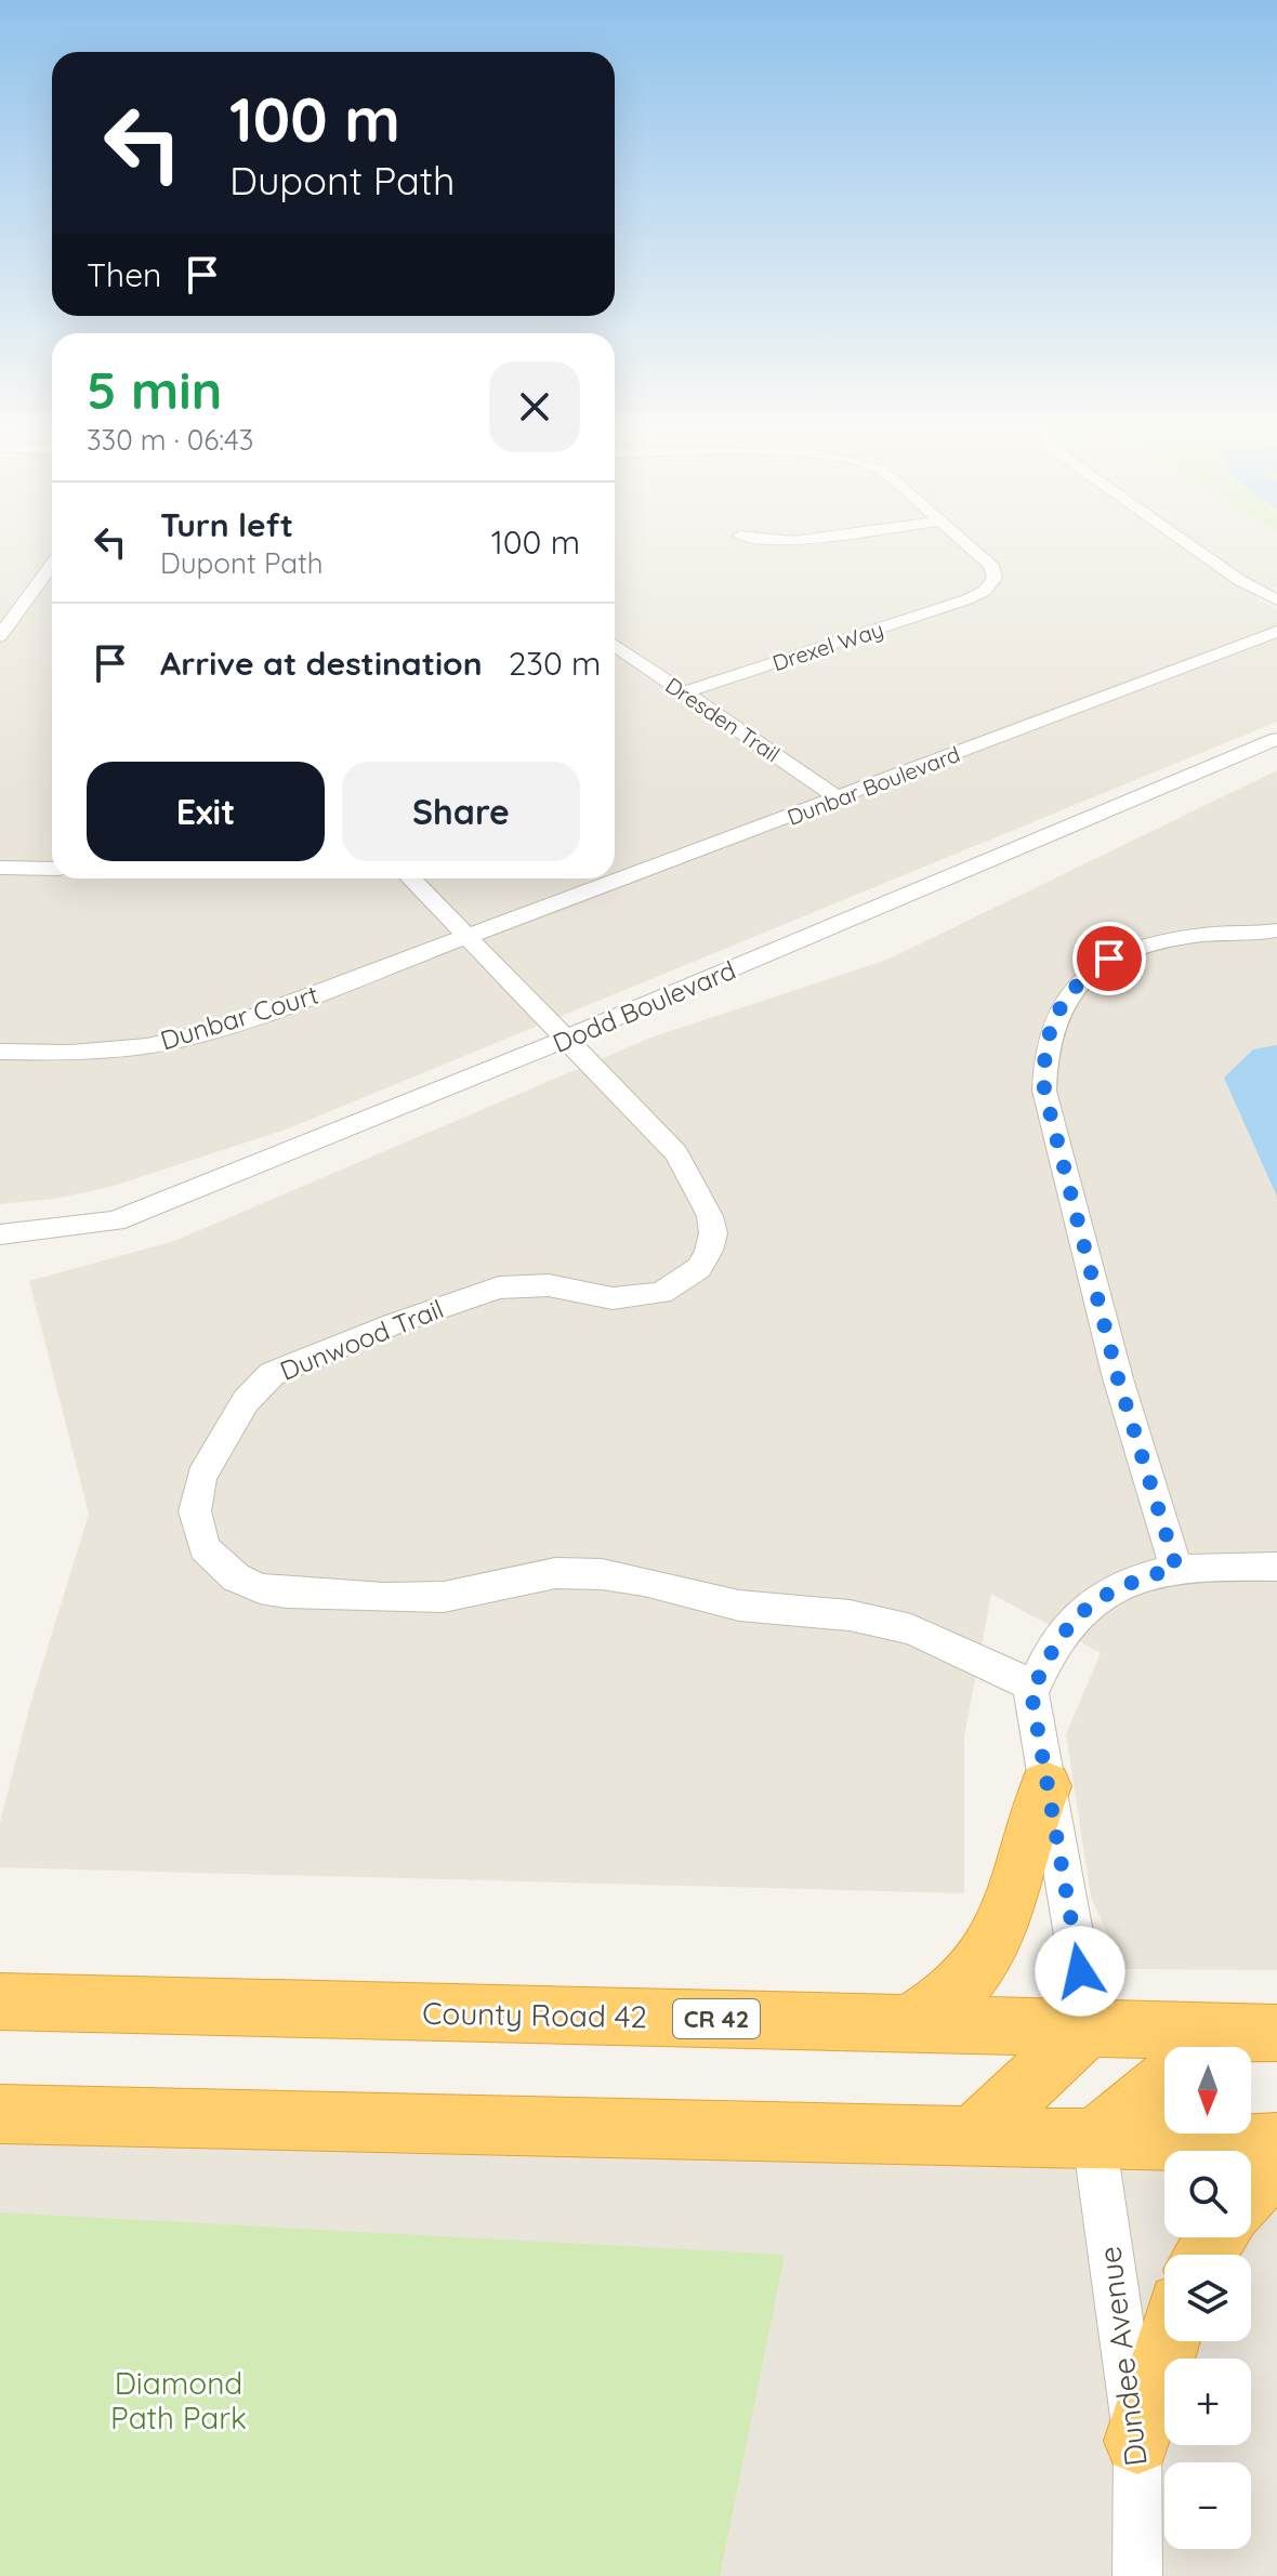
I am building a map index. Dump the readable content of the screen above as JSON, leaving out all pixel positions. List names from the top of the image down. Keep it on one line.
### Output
{"streets":{"highway":["County Road 42","CR 42"],"street":["Drexel Way","Dresden Trail","Dunbar Boulevard","Dodd Boulevard","Dunbar Court","Dunwood Trail","Dundee Avenue"]},"crossings":[["Drexel Way","Dresden Trail"],["Dresden Trail","Dunbar Boulevard"],["Dunbar Boulevard","Dunbar Court"],["Dunbar Boulevard","Dunwood Trail"],["Dodd Boulevard","Dunwood Trail"],["Dunbar Court","Dunwood Trail"]],"parks":["Diamond Path Park"],"north":"bottom","page":{"turn":["100 m","Dupont Path"],"then":"Then","heading":["5 min","330 m · 06:43"],"list":[{"name":"Turn left","note":"Dupont Path","value":"100 m"},{"name":"Arrive at destination","value":"230 m"}],"buttons":["Exit","Share"],"map_buttons":["+","−"]}}
